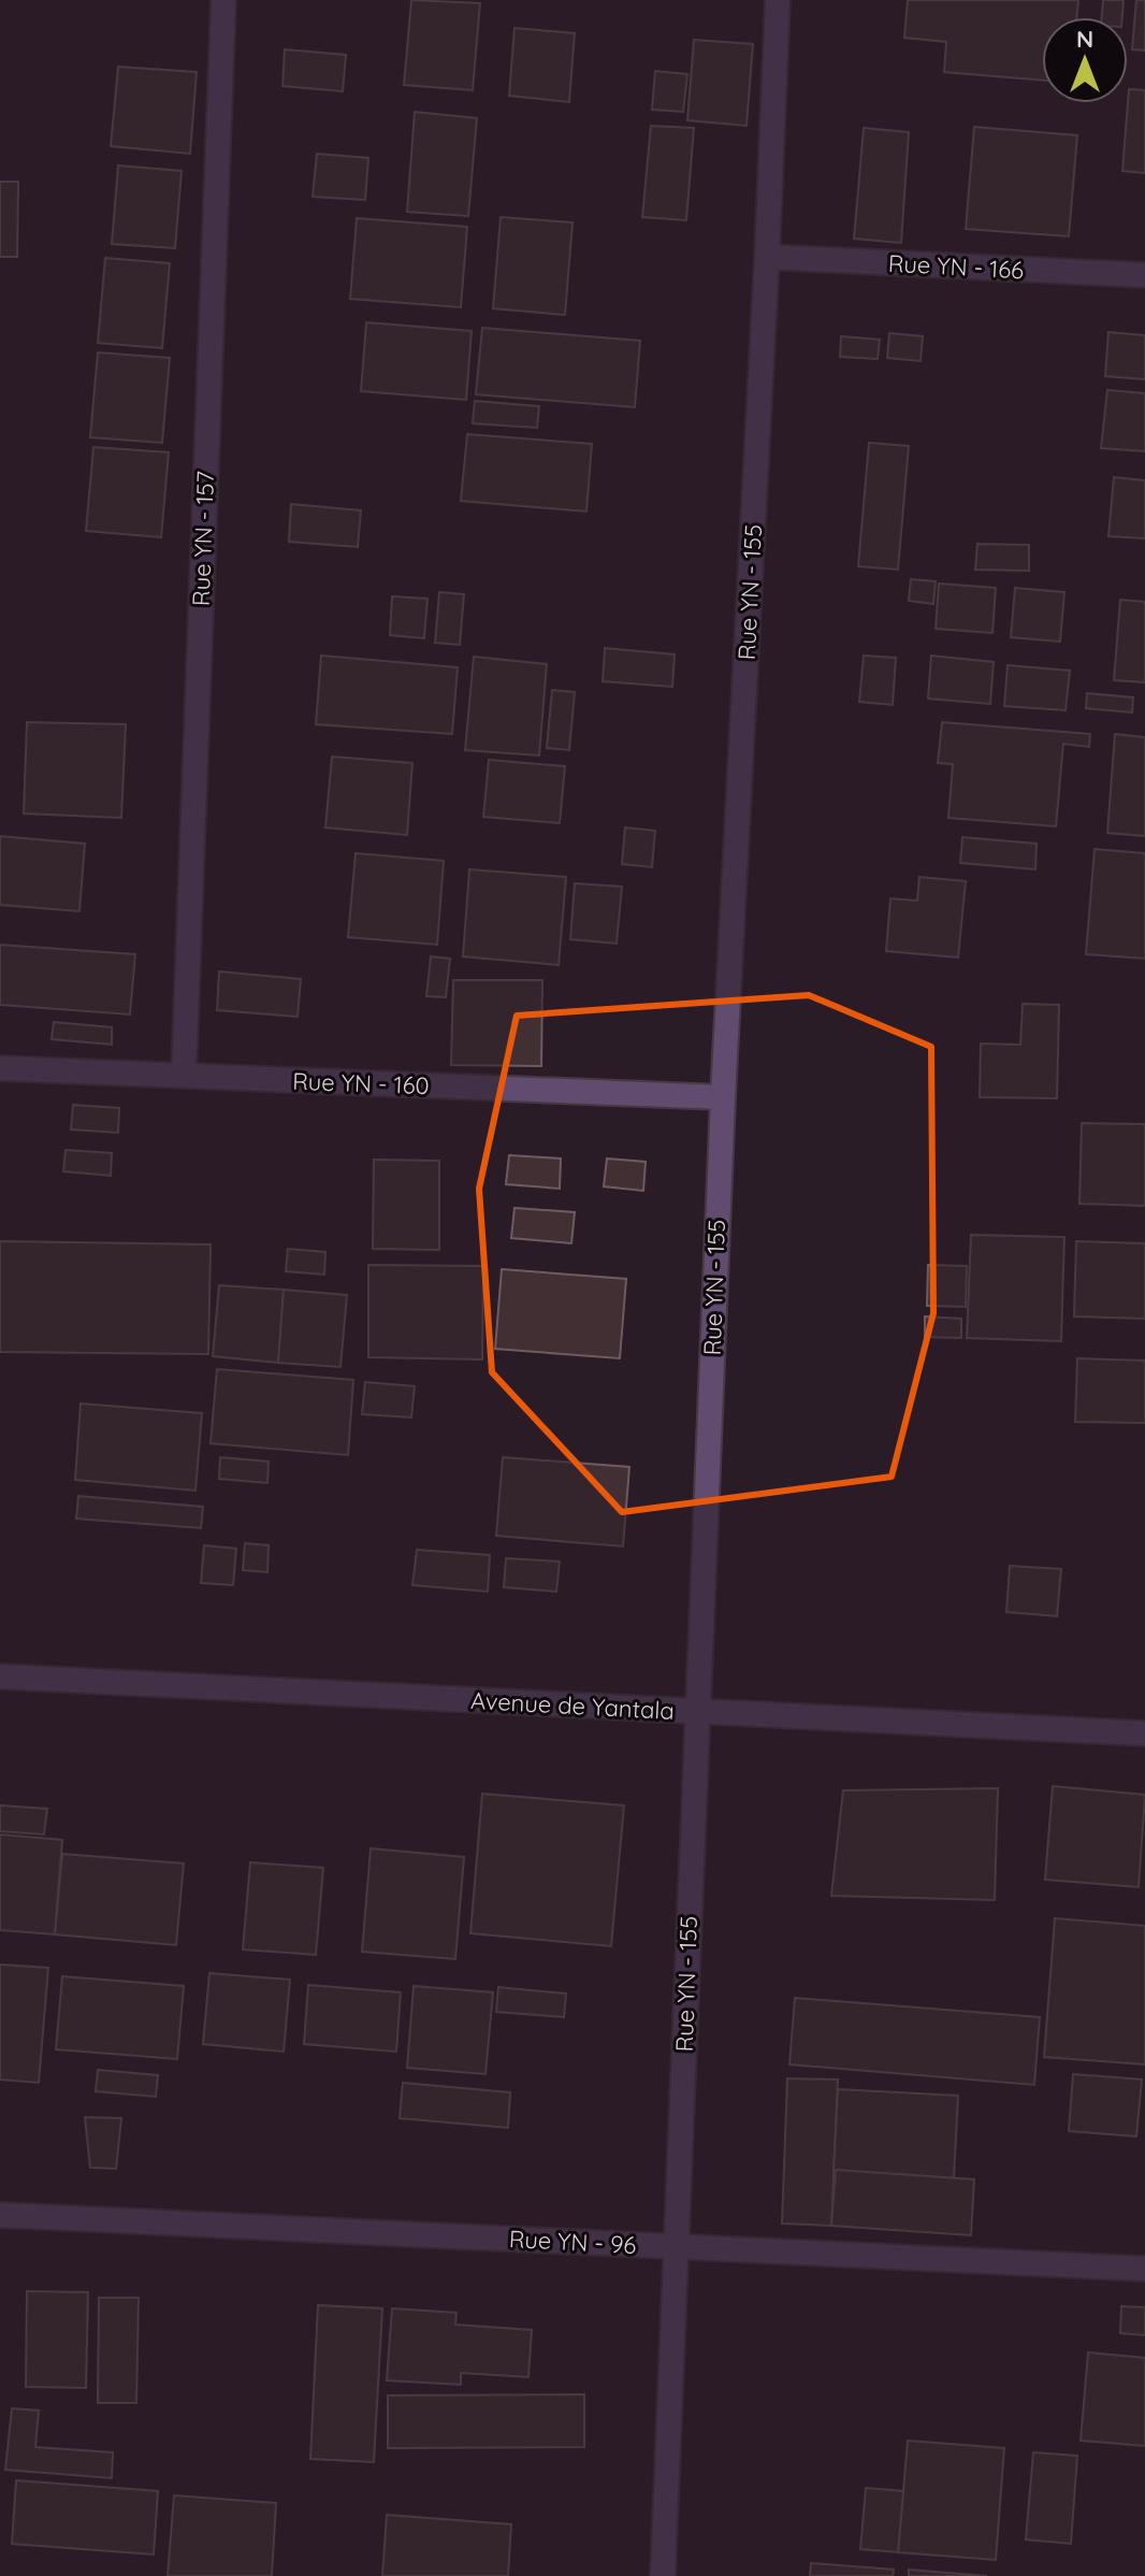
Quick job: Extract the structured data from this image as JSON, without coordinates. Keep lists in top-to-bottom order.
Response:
{
  "streets": {
    "street": [
      "Rue YN - 166",
      "Rue YN - 157",
      "Rue YN - 155",
      "Rue YN - 160",
      "Avenue de Yantala",
      "Rue YN - 96"
    ]
  },
  "crossings": [
    ["Rue YN - 166", "Rue YN - 155"],
    ["Rue YN - 157", "Rue YN - 160"],
    ["Rue YN - 155", "Rue YN - 160"],
    ["Rue YN - 155", "Avenue de Yantala"],
    ["Rue YN - 155", "Rue YN - 96"]
  ],
  "north": "top"
}
